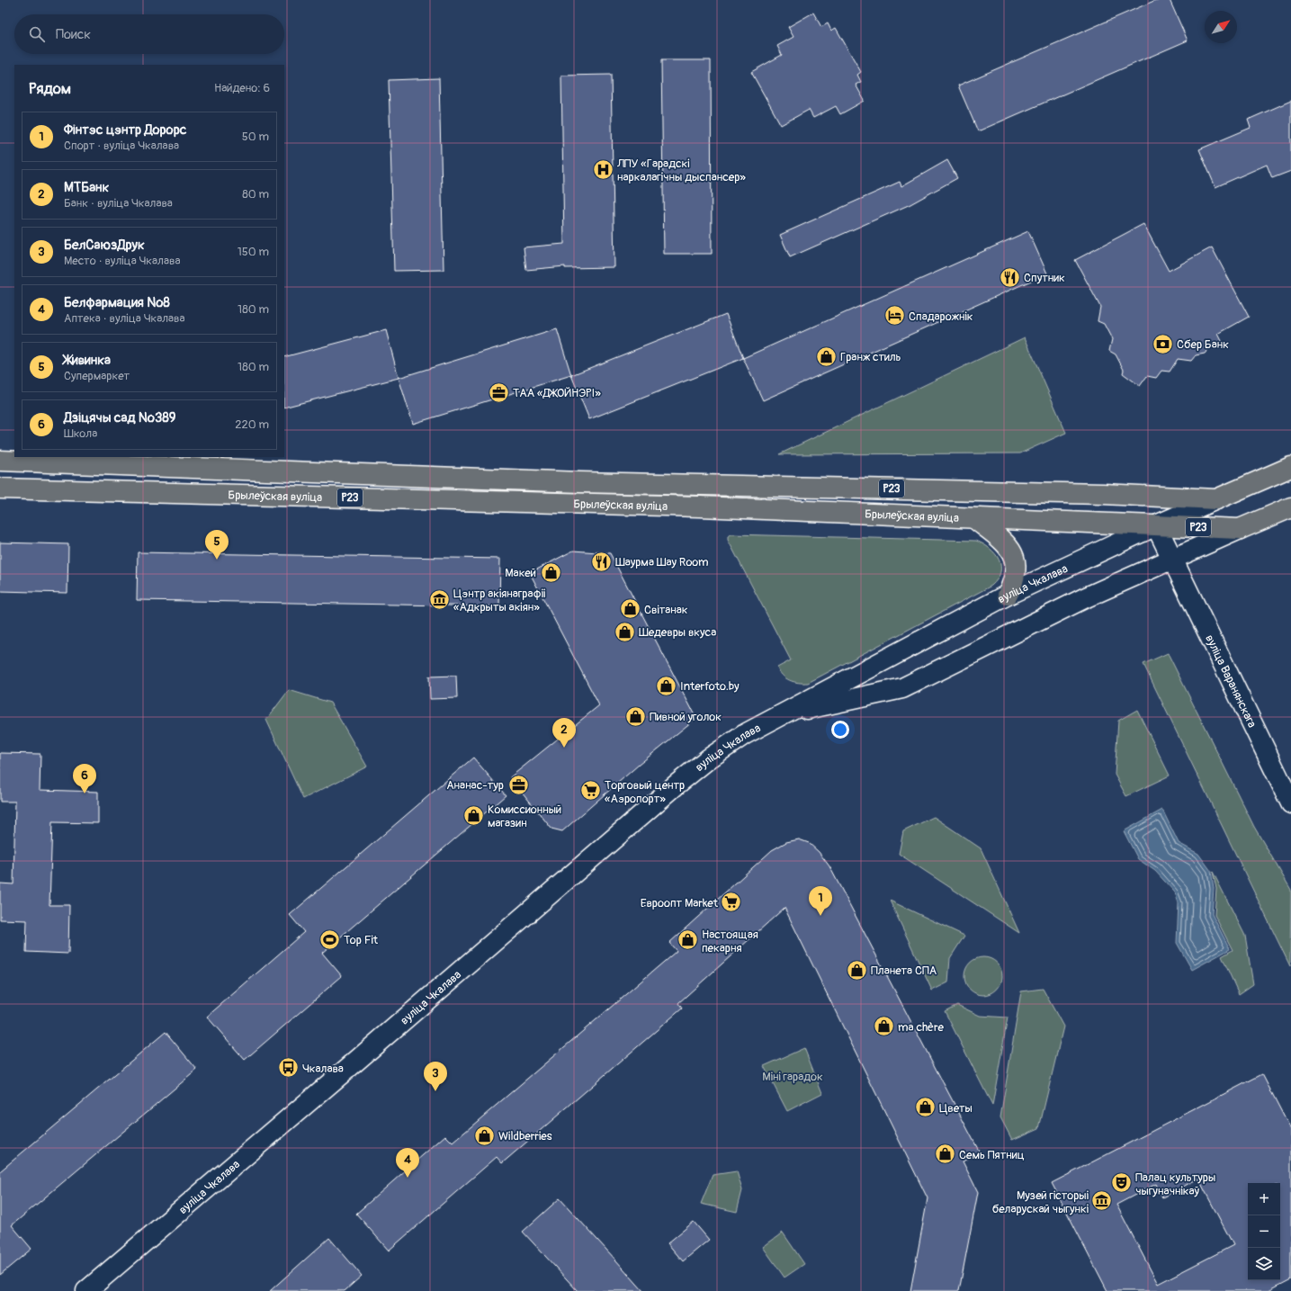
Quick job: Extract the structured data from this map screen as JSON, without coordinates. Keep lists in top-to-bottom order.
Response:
{
  "streets": {
    "main road": [
      "Р23",
      "Брылеўская вуліца",
      "вуліца Чкалава",
      "вуліца Варанянскага"
    ]
  },
  "crossings": [
    ["Брылеўская вуліца", "вуліца Чкалава"],
    ["Брылеўская вуліца", "вуліца Варанянскага"],
    ["вуліца Чкалава", "вуліца Варанянскага"]
  ],
  "parks": ["Міні гарадок"],
  "places": {
    "hospital": ["ЛПУ «Гарадскі наркалагічны дыспансер»"],
    "restaurant": ["Спутник", "Шаурма Шау Room"],
    "hotel": ["Спадарожнік"],
    "bank": ["Сбер Банк"],
    "shop": [
      "Гранж стиль",
      "Макей",
      "Світанак",
      "Шедевры вкуса",
      "Interfoto.by",
      "Пивной уголок",
      "Комиссионный магазин",
      "Настоящая пекарня",
      "Планета СПА",
      "ma chère",
      "Цветы",
      "Wildberries",
      "Семь Пятниц"
    ],
    "office": ["ТАА «ДЖОЙНЭРI»", "Ананас-тур"],
    "museum": ["Цэнтр акіянаграфіі «Адкрыты акіян»", "Музей гісторыі беларускай чыгункі"],
    "supermarket": ["Торговый центр «Аэропорт»", "Евроопт Market"],
    "sports": ["Top Fit"],
    "bus stop": ["Чкалава"],
    "theatre": ["Палац культуры чыгуначнікаў"]
  },
  "north": "top right",
  "page": {
    "search": "Поиск",
    "heading": ["Рядом", "Найдено: 6"],
    "list": [
      {
        "mark": "1",
        "name": "Фінтэс цэнтр Дорорс",
        "note": "Спорт · вуліца Чкалава",
        "value": "50 m"
      },
      {
        "mark": "2",
        "name": "МТБанк",
        "note": "Банк · вуліца Чкалава",
        "value": "80 m"
      },
      {
        "mark": "3",
        "name": "БелСаюзДрук",
        "note": "Место · вуліца Чкалава",
        "value": "150 m"
      },
      {
        "mark": "4",
        "name": "Белфармация №8",
        "note": "Аптека · вуліца Чкалава",
        "value": "180 m"
      },
      {
        "mark": "5",
        "name": "Живинка",
        "note": "Супермаркет",
        "value": "180 m"
      },
      {
        "mark": "6",
        "name": "Дзіцячы сад №389",
        "note": "Школа",
        "value": "220 m"
      }
    ],
    "pins": [
      "5",
      "2",
      "6",
      "1",
      "3",
      "4"
    ],
    "map_buttons": ["+", "−"]
  }
}
